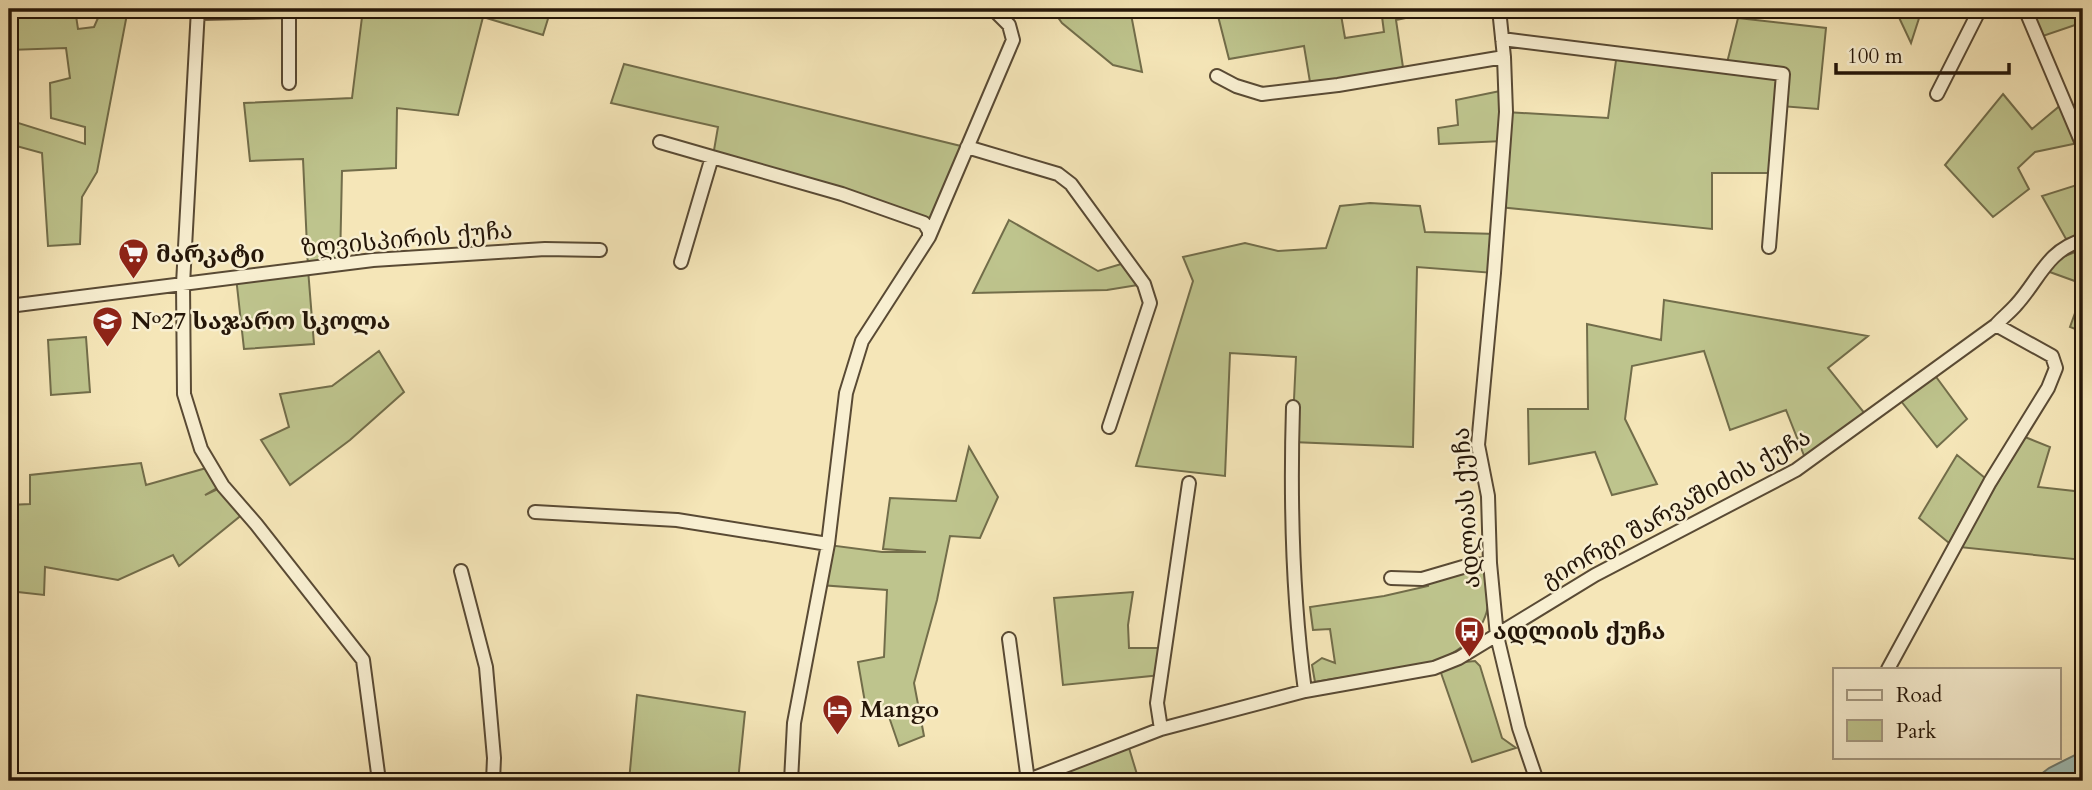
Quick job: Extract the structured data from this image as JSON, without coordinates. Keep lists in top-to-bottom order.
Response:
{
  "streets": {
    "street": ["ზღვისპირის ქუჩა", "ადლიას ქუჩა", "გიორგი შარვაშიძის ქუჩა"]
  },
  "crossings": [
    ["ადლიას ქუჩა", "გიორგი შარვაშიძის ქუჩა"]
  ],
  "places": {
    "supermarket": ["მარკატი"],
    "school or university": ["№27 საჯარო სკოლა"],
    "bus stop": ["ადლიის ქუჩა"],
    "hotel": ["Mango"]
  },
  "legend": ["Road", "Park"],
  "scale_bar": "100 m"
}
